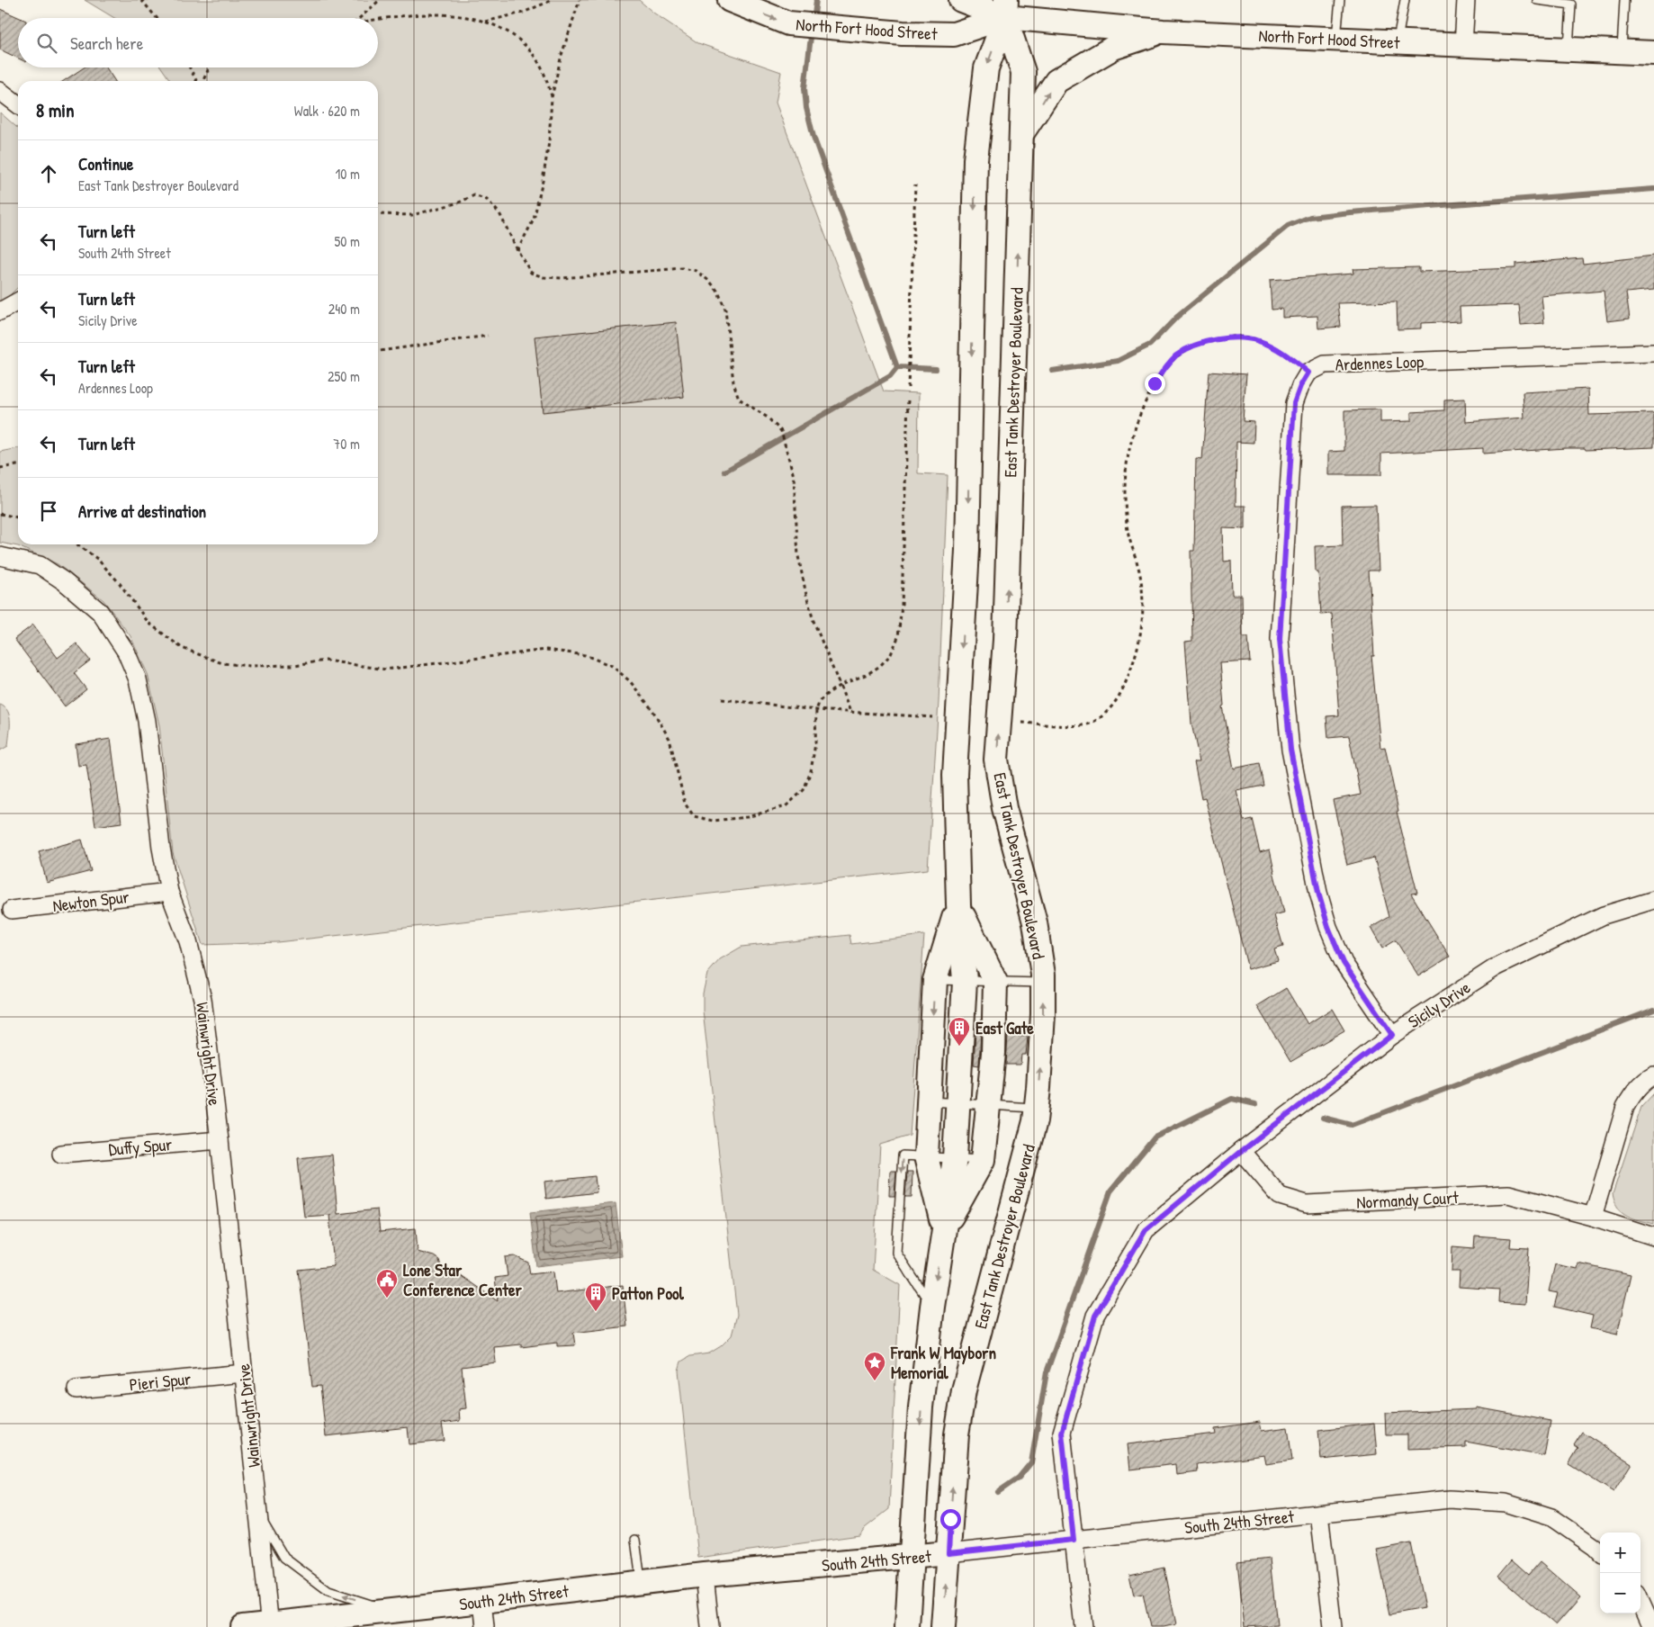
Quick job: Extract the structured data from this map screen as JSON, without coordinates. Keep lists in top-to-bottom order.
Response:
{
  "streets": {
    "street": [
      "North Fort Hood Street",
      "Ardennes Loop",
      "East Tank Destroyer Boulevard",
      "Newton Spur",
      "Sicily Drive",
      "Wainwright Drive",
      "Duffy Spur",
      "Normandy Court",
      "Pieri Spur",
      "South 24th Street"
    ]
  },
  "crossings": [
    ["North Fort Hood Street", "East Tank Destroyer Boulevard"],
    ["East Tank Destroyer Boulevard", "South 24th Street"],
    ["Newton Spur", "Wainwright Drive"],
    ["Sicily Drive", "Normandy Court"],
    ["Sicily Drive", "South 24th Street"],
    ["Wainwright Drive", "Duffy Spur"],
    ["Wainwright Drive", "Pieri Spur"],
    ["Wainwright Drive", "South 24th Street"]
  ],
  "places": {
    "building": ["East Gate", "Patton Pool"],
    "public building": ["Lone Star Conference Center"],
    "place": ["Frank W Mayborn Memorial"]
  },
  "page": {
    "search": "Search here",
    "heading": ["8 min", "Walk · 620 m"],
    "list": [
      ["Continue", "East Tank Destroyer Boulevard", "10 m"],
      ["Turn left", "South 24th Street", "50 m"],
      ["Turn left", "Sicily Drive", "240 m"],
      ["Turn left", "Ardennes Loop", "250 m"],
      ["Turn left", "70 m"],
      "Arrive at destination"
    ],
    "map_buttons": ["+", "−"]
  }
}
